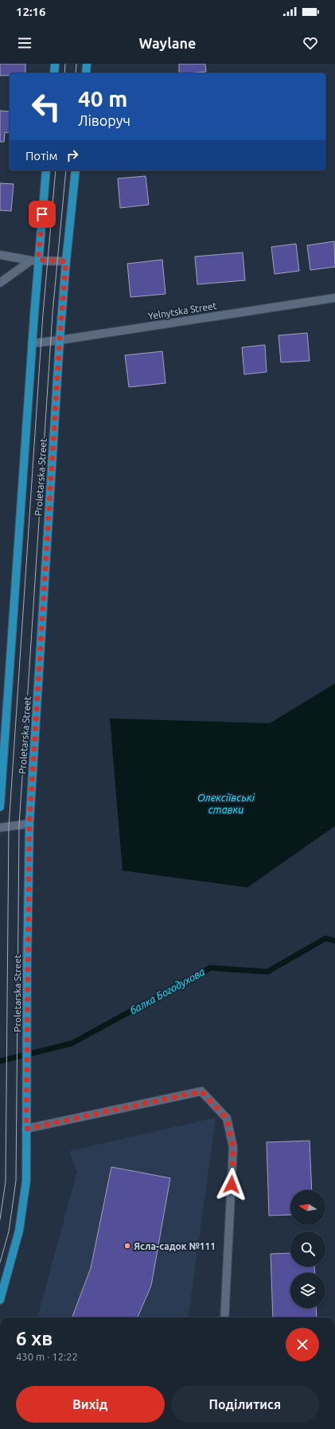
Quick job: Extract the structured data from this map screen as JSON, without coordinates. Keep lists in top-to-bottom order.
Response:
{
  "streets": {
    "main road": ["Proletarska Street"],
    "street": ["Yelnytska Street"]
  },
  "crossings": [
    ["Yelnytska Street", "Proletarska Street"]
  ],
  "water": ["Олексіївські ставки", "балка Богодухова"],
  "places": ["Ясла-садок №111"],
  "north": "left",
  "page": {
    "status": "12:16",
    "header": "Waylane",
    "turn": ["40 m", "Ліворуч"],
    "then": "Потім",
    "heading": ["6 хв", "430 m · 12:22"],
    "buttons": ["Вихід", "Поділитися"]
  }
}
